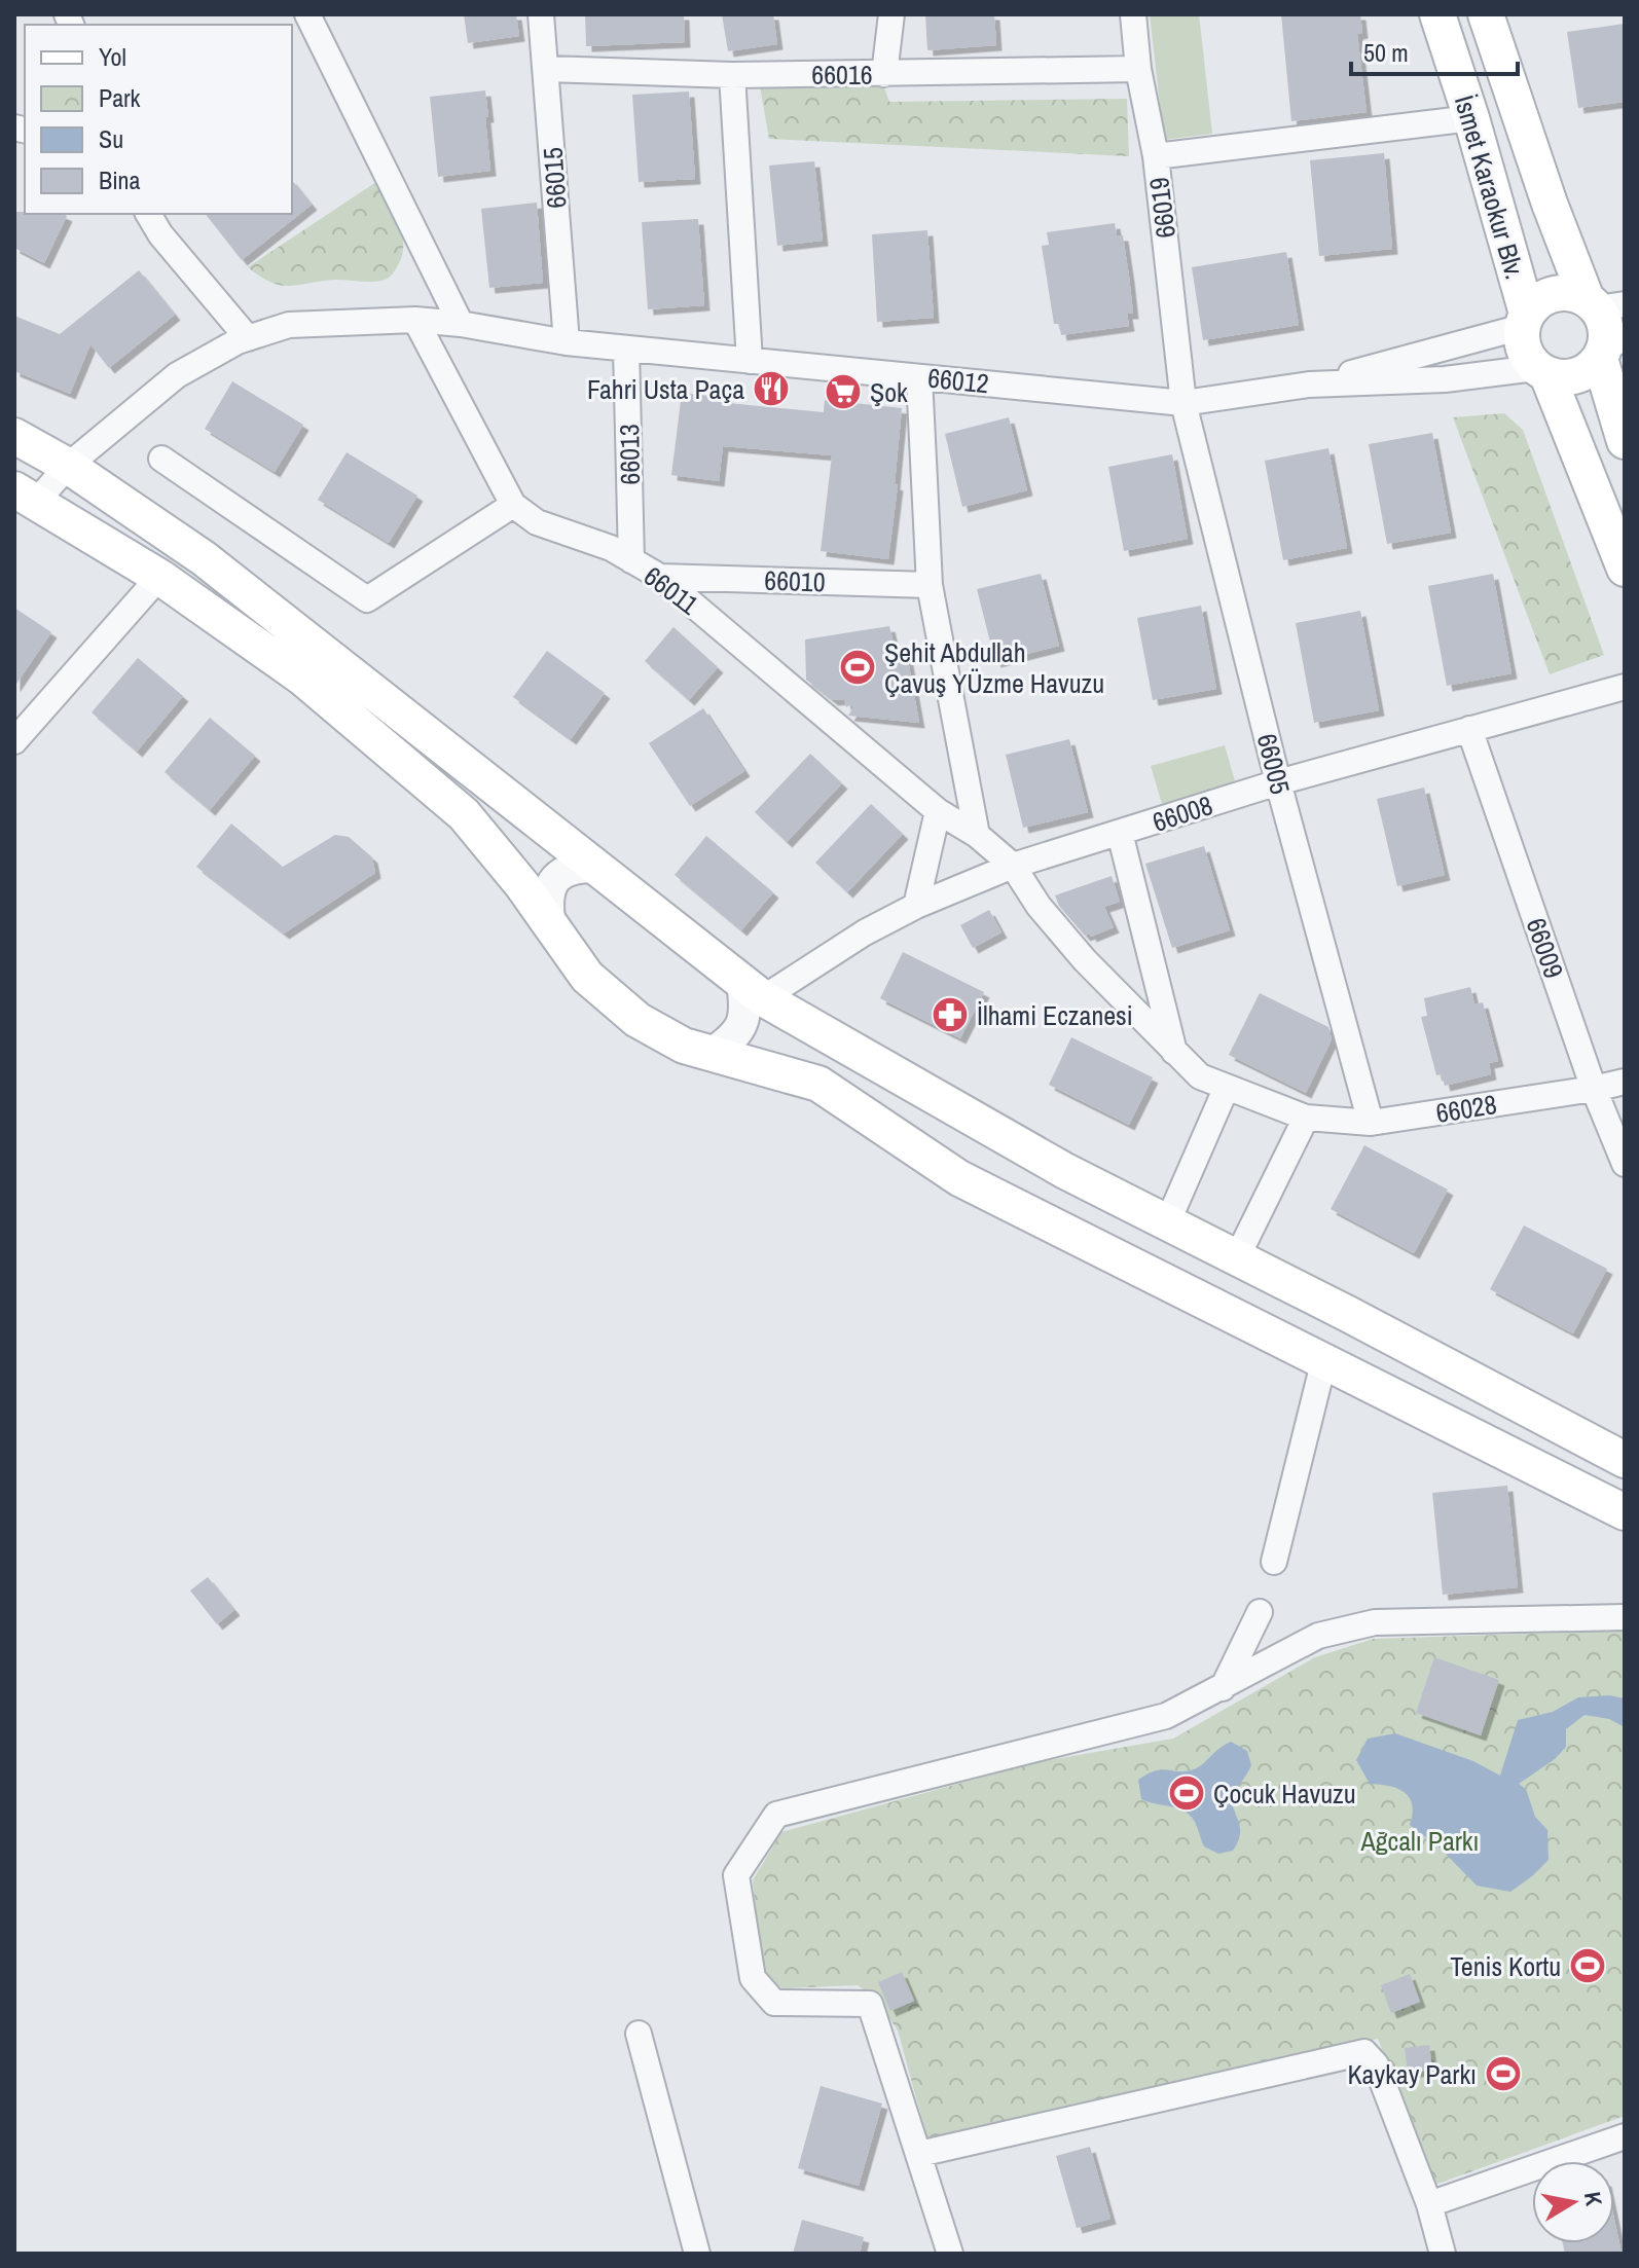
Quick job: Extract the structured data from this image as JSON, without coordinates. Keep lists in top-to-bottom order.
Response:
{
  "streets": {
    "main road": ["İsmet Karaokur Blv."],
    "street": [
      "66016",
      "66015",
      "66019",
      "66012",
      "66013",
      "66010",
      "66011",
      "66005",
      "66008",
      "66009",
      "66028"
    ]
  },
  "crossings": [
    ["66016", "66015"],
    ["66016", "66019"],
    ["66015", "66012"],
    ["İsmet Karaokur Blv.", "66012"],
    ["66019", "66012"],
    ["66019", "66005"],
    ["66012", "66013"],
    ["66012", "66005"],
    ["66013", "66011"],
    ["66010", "66011"],
    ["66011", "66008"],
    ["66011", "66028"],
    ["66005", "66008"],
    ["66005", "66028"],
    ["66008", "66009"],
    ["66009", "66028"]
  ],
  "parks": ["Ağcalı Parkı"],
  "places": {
    "restaurant": ["Fahri Usta Paça"],
    "supermarket": ["Şok"],
    "sports": [
      "Şehit Abdullah Çavuş YÜzme Havuzu",
      "Çocuk Havuzu",
      "Tenis Kortu",
      "Kaykay Parkı"
    ],
    "pharmacy": ["İlhami Eczanesi"]
  },
  "legend": [
    "Yol",
    "Park",
    "Su",
    "Bina"
  ],
  "scale_bar": "50 m",
  "north": "right"
}
